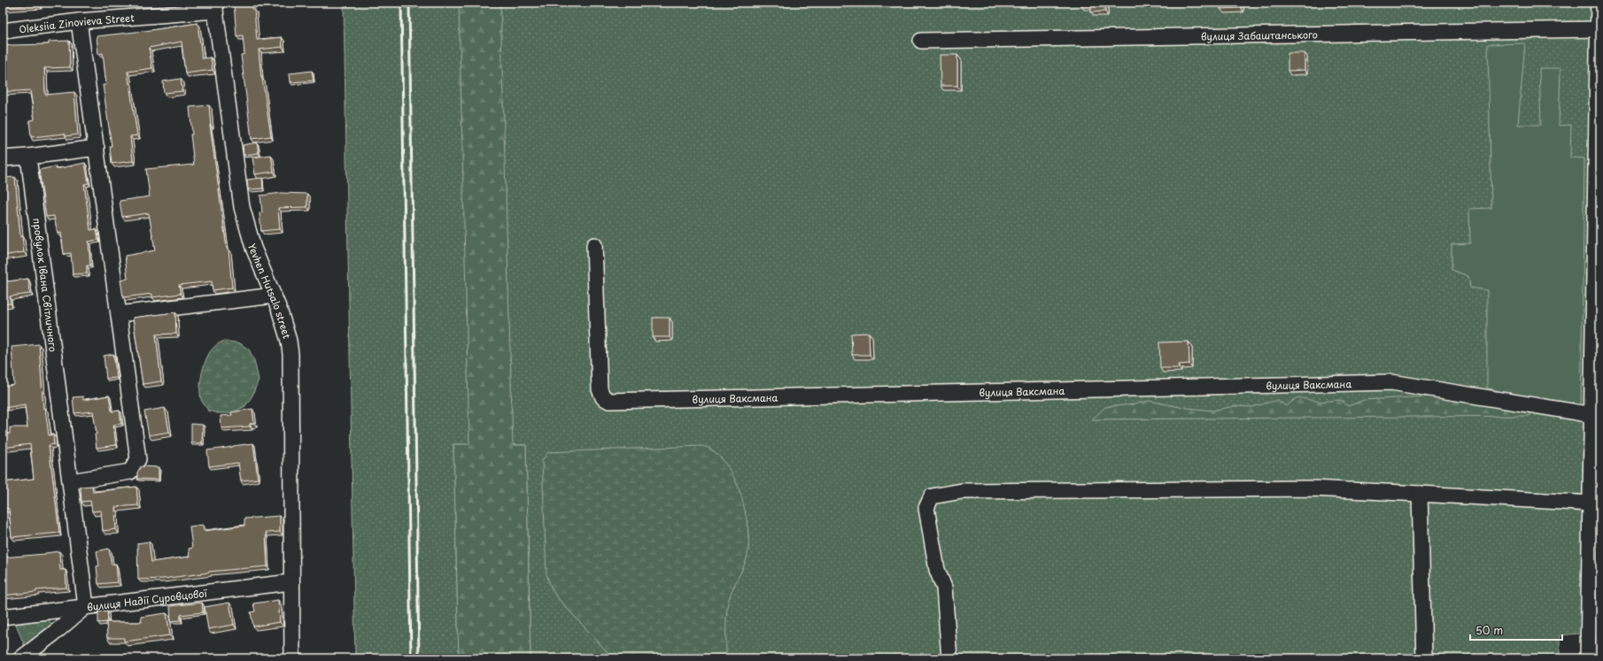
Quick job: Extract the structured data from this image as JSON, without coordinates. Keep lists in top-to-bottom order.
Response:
{
  "streets": {
    "street": [
      "Oleksiia Zinovieva Street",
      "вулиця Забаштанського",
      "провулок Івана Світличного",
      "Yevhen Hutsalo street",
      "вулиця Ваксмана",
      "вулиця Надії Суровцової"
    ]
  },
  "crossings": [
    ["Oleksiia Zinovieva Street", "Yevhen Hutsalo street"],
    ["провулок Івана Світличного", "вулиця Надії Суровцової"],
    ["Yevhen Hutsalo street", "вулиця Надії Суровцової"]
  ],
  "scale_bar": "50 m"
}
